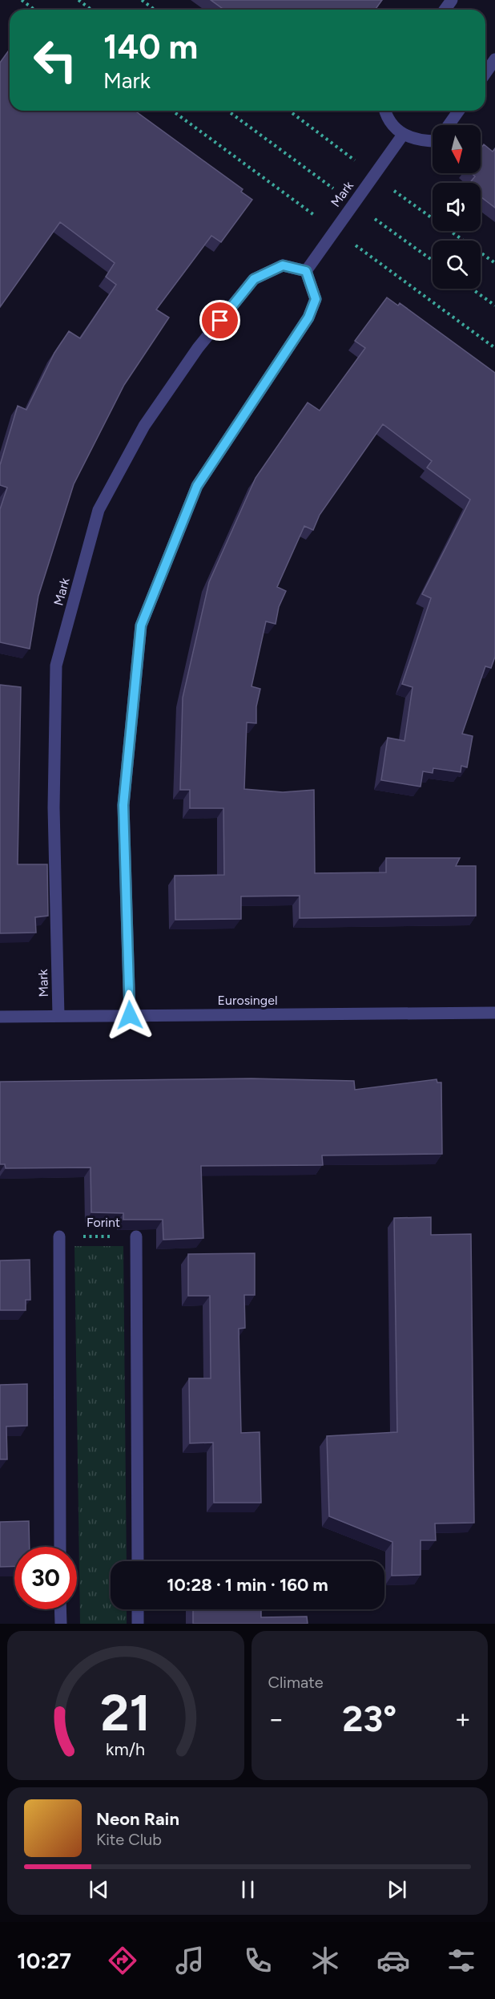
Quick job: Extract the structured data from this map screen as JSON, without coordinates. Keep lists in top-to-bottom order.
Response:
{
  "streets": {
    "street": ["Mark", "Eurosingel", "Forint"]
  },
  "crossings": [
    ["Mark", "Eurosingel"]
  ],
  "north": "bottom",
  "page": {
    "turn": ["140 m", "Mark"],
    "limit": "30",
    "trip": "10:28 · 1 min · 160 m",
    "tile": "Climate",
    "heat": ["−", "23°", "+"],
    "song": ["Neon Rain", "Kite Club"],
    "tabs": "10:27",
    "gauge": ["21", "km/h"]
  }
}
